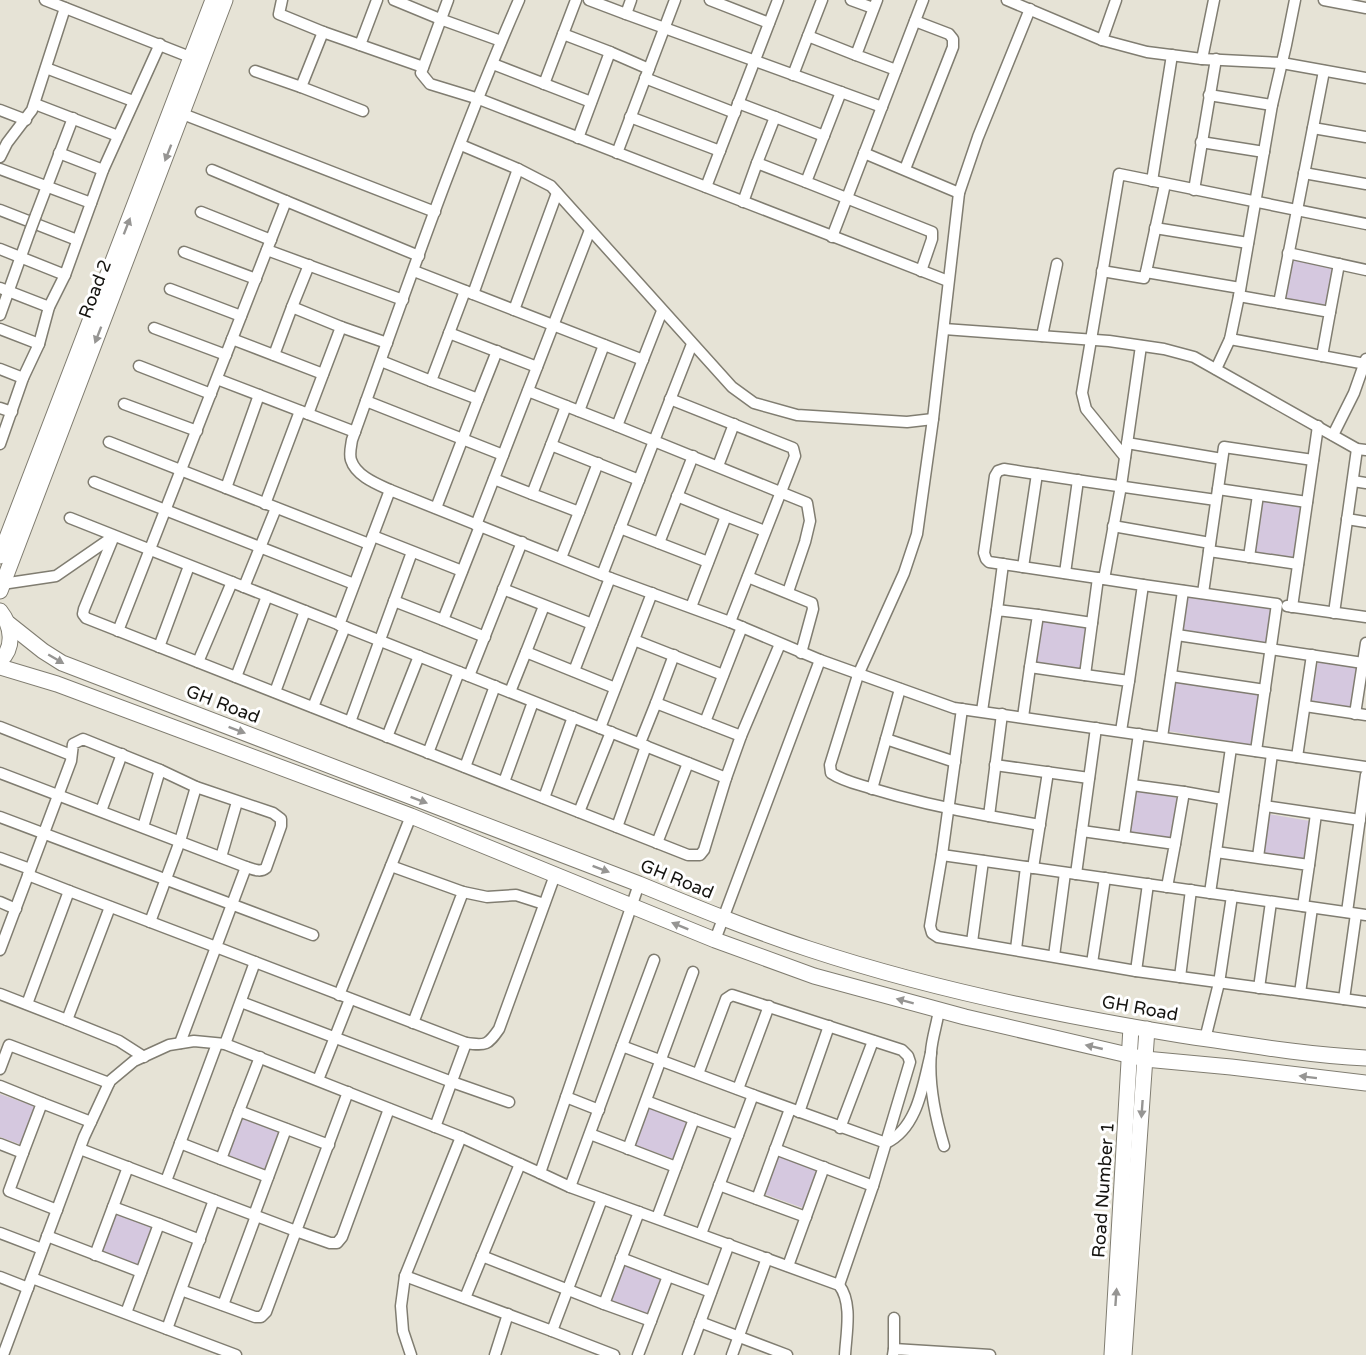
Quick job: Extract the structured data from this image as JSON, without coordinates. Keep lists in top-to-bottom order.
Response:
{
  "streets": {
    "main road": ["Road 2", "GH Road", "Road Number 1"]
  },
  "crossings": [
    ["GH Road", "Road Number 1"]
  ]
}
